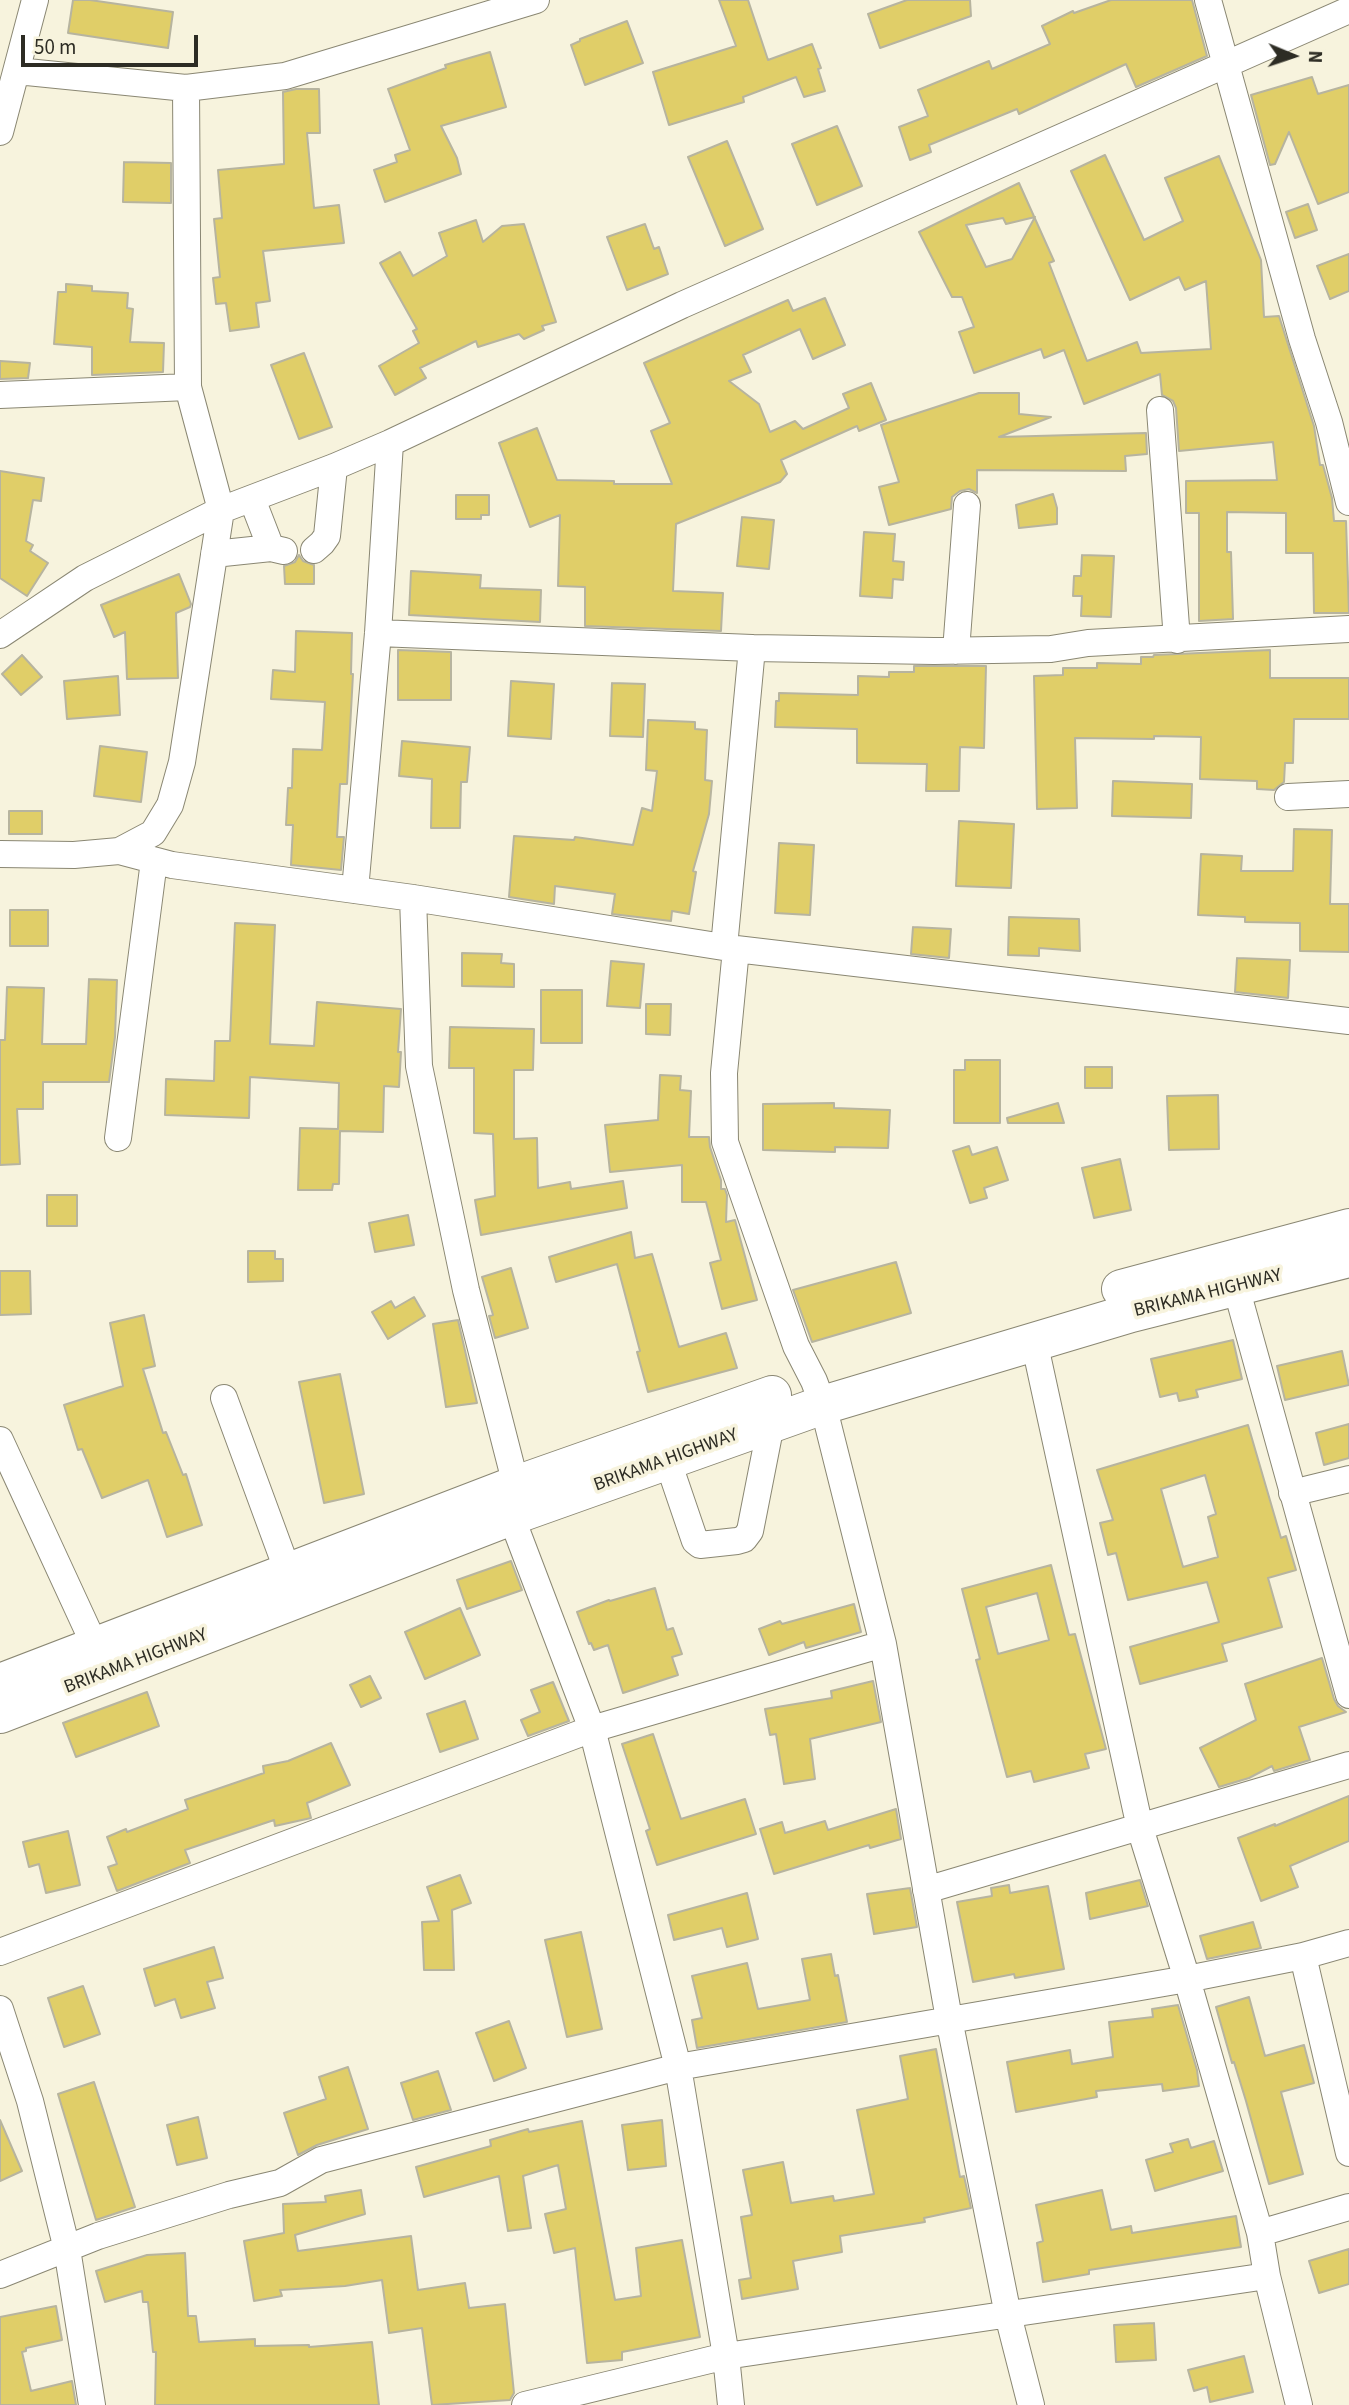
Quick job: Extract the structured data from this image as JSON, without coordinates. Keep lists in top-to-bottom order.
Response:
{
  "streets": {
    "highway": ["BRIKAMA HIGHWAY"]
  },
  "scale_bar": "50 m",
  "north": "right"
}
